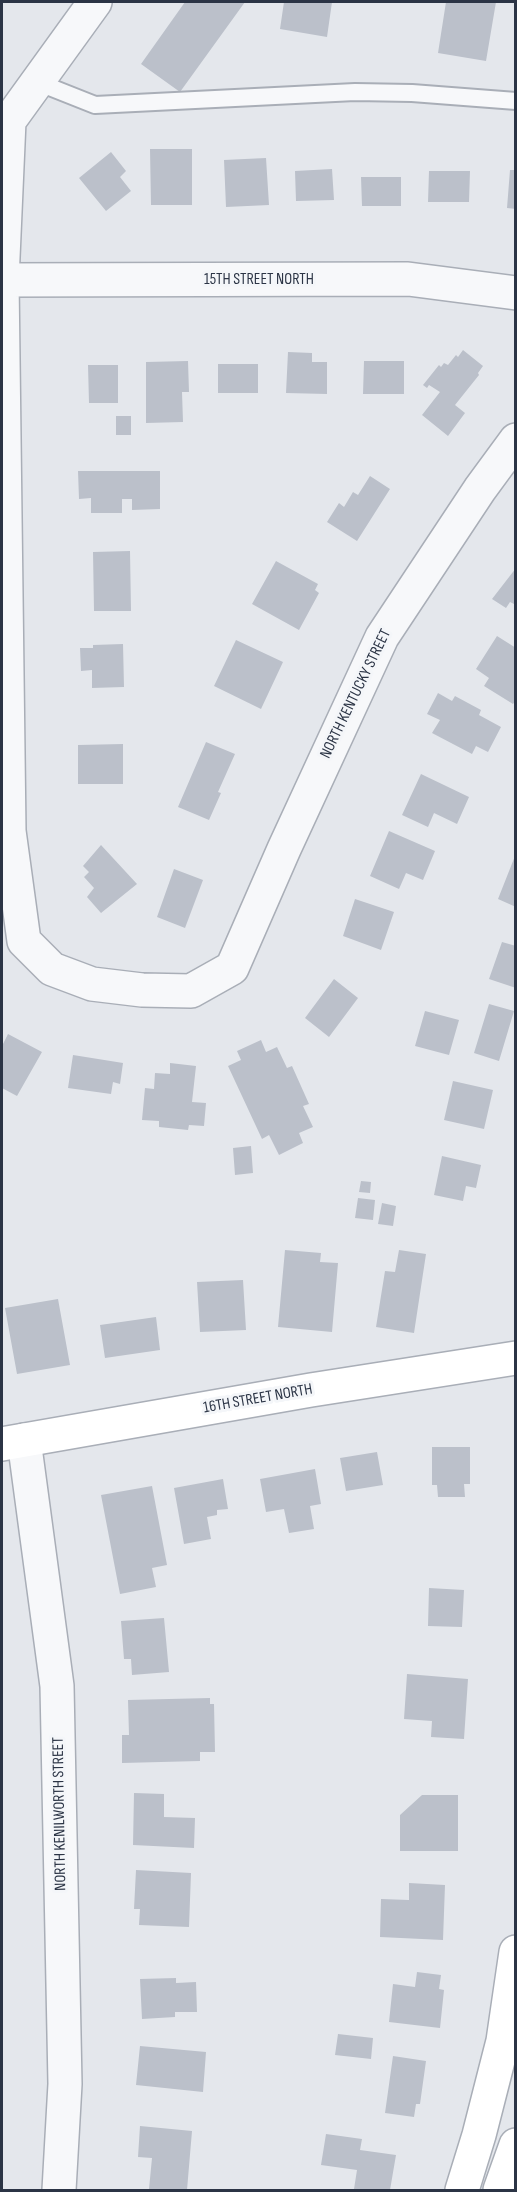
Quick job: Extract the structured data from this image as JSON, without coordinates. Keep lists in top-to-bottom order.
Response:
{
  "streets": {
    "street": [
      "15TH STREET NORTH",
      "NORTH KENTUCKY STREET",
      "16TH STREET NORTH",
      "NORTH KENILWORTH STREET"
    ]
  },
  "crossings": [
    ["15TH STREET NORTH", "NORTH KENTUCKY STREET"],
    ["16TH STREET NORTH", "NORTH KENILWORTH STREET"]
  ]
}
